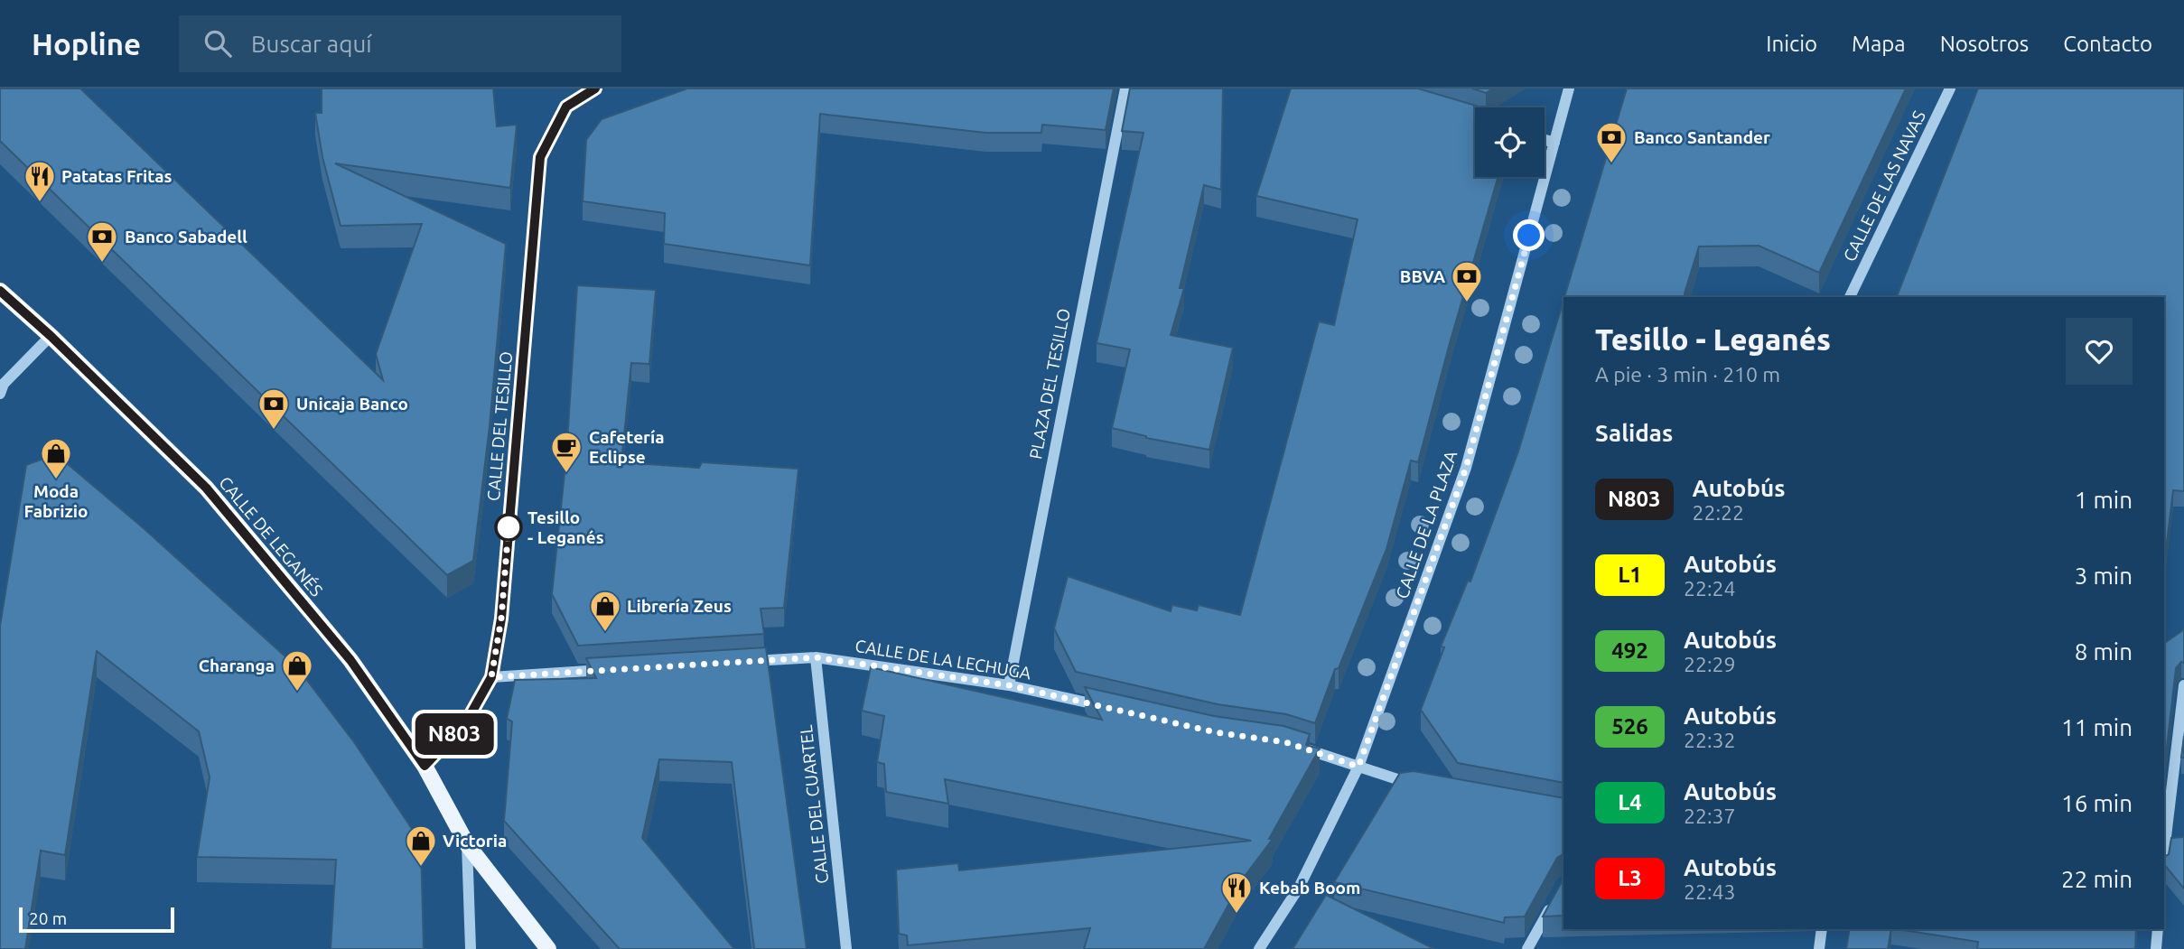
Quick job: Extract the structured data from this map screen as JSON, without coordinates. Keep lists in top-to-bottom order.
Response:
{
  "streets": {
    "main road": ["CALLE DE LEGANÉS"],
    "street": [
      "CALLE DE LAS NAVAS",
      "PLAZA DEL TESILLO",
      "CALLE DEL TESILLO",
      "CALLE DE LA PLAZA",
      "CALLE DE LA LECHUGA",
      "CALLE DEL CUARTEL"
    ]
  },
  "crossings": [
    ["PLAZA DEL TESILLO", "CALLE DE LA LECHUGA"],
    ["CALLE DEL TESILLO", "CALLE DE LEGANÉS"],
    ["CALLE DE LA LECHUGA", "CALLE DEL CUARTEL"]
  ],
  "places": {
    "bank": [
      "Banco Santander",
      "Banco Sabadell",
      "BBVA",
      "Unicaja Banco"
    ],
    "restaurant": ["Patatas Fritas", "Kebab Boom"],
    "cafe": ["Cafetería Eclipse"],
    "shop": [
      "Moda Fabrizio",
      "Librería Zeus",
      "Charanga",
      "Victoria"
    ],
    "other": ["Tesillo - Leganés"]
  },
  "lines": ["bus line N803"],
  "scale_bar": "20 m",
  "page": {
    "header": "Hopline",
    "search": "Buscar aquí",
    "nav": [
      "Inicio",
      "Mapa",
      "Nosotros",
      "Contacto"
    ],
    "on_map": "N803",
    "heading": [
      ["Tesillo - Leganés", "A pie · 3 min · 210 m"],
      "Salidas"
    ],
    "list": [
      {
        "mark": "N803",
        "name": "Autobús",
        "note": "22:22",
        "value": "1 min"
      },
      {
        "mark": "L1",
        "name": "Autobús",
        "note": "22:24",
        "value": "3 min"
      },
      {
        "mark": "492",
        "name": "Autobús",
        "note": "22:29",
        "value": "8 min"
      },
      {
        "mark": "526",
        "name": "Autobús",
        "note": "22:32",
        "value": "11 min"
      },
      {
        "mark": "L4",
        "name": "Autobús",
        "note": "22:37",
        "value": "16 min"
      },
      {
        "mark": "L3",
        "name": "Autobús",
        "note": "22:43",
        "value": "22 min"
      }
    ],
    "scale": "20 m"
  }
}
